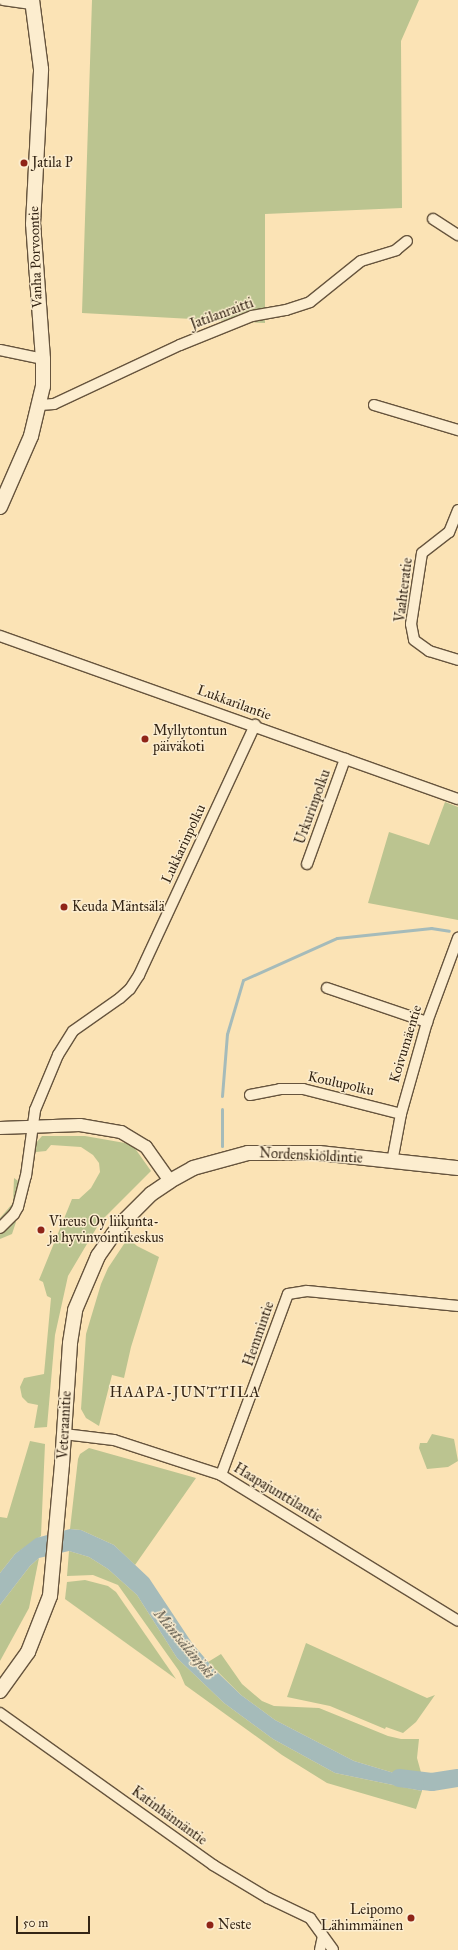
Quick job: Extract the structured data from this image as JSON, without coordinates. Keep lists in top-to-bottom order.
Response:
{
  "streets": {
    "main road": ["Vanha Porvoontie", "Nordenskiöldintie", "Veteraanitie"],
    "street": [
      "Jatilanraitti",
      "Vaahteratie",
      "Lukkarilantie",
      "Urkurinpolku",
      "Lukkarinpolku",
      "Koivumäentie",
      "Koulupolku",
      "Hemmintie",
      "Haapajunttilantie",
      "Katinhännäntie"
    ]
  },
  "crossings": [
    ["Vanha Porvoontie", "Jatilanraitti"],
    ["Lukkarilantie", "Urkurinpolku"],
    ["Lukkarilantie", "Lukkarinpolku"],
    ["Koivumäentie", "Koulupolku"],
    ["Koivumäentie", "Nordenskiöldintie"],
    ["Nordenskiöldintie", "Veteraanitie"],
    ["Hemmintie", "Haapajunttilantie"],
    ["Veteraanitie", "Haapajunttilantie"]
  ],
  "districts": ["HAAPA-JUNTTILA"],
  "water": ["Mäntsälänjoki"],
  "places": [
    "Jatila P",
    "Myllytontun päiväkoti",
    "Keuda Mäntsälä",
    "Vireus Oy liikunta- ja hyvinvointikeskus",
    "Leipomo Lähimmäinen",
    "Neste"
  ],
  "scale_bar": "50 m"
}
